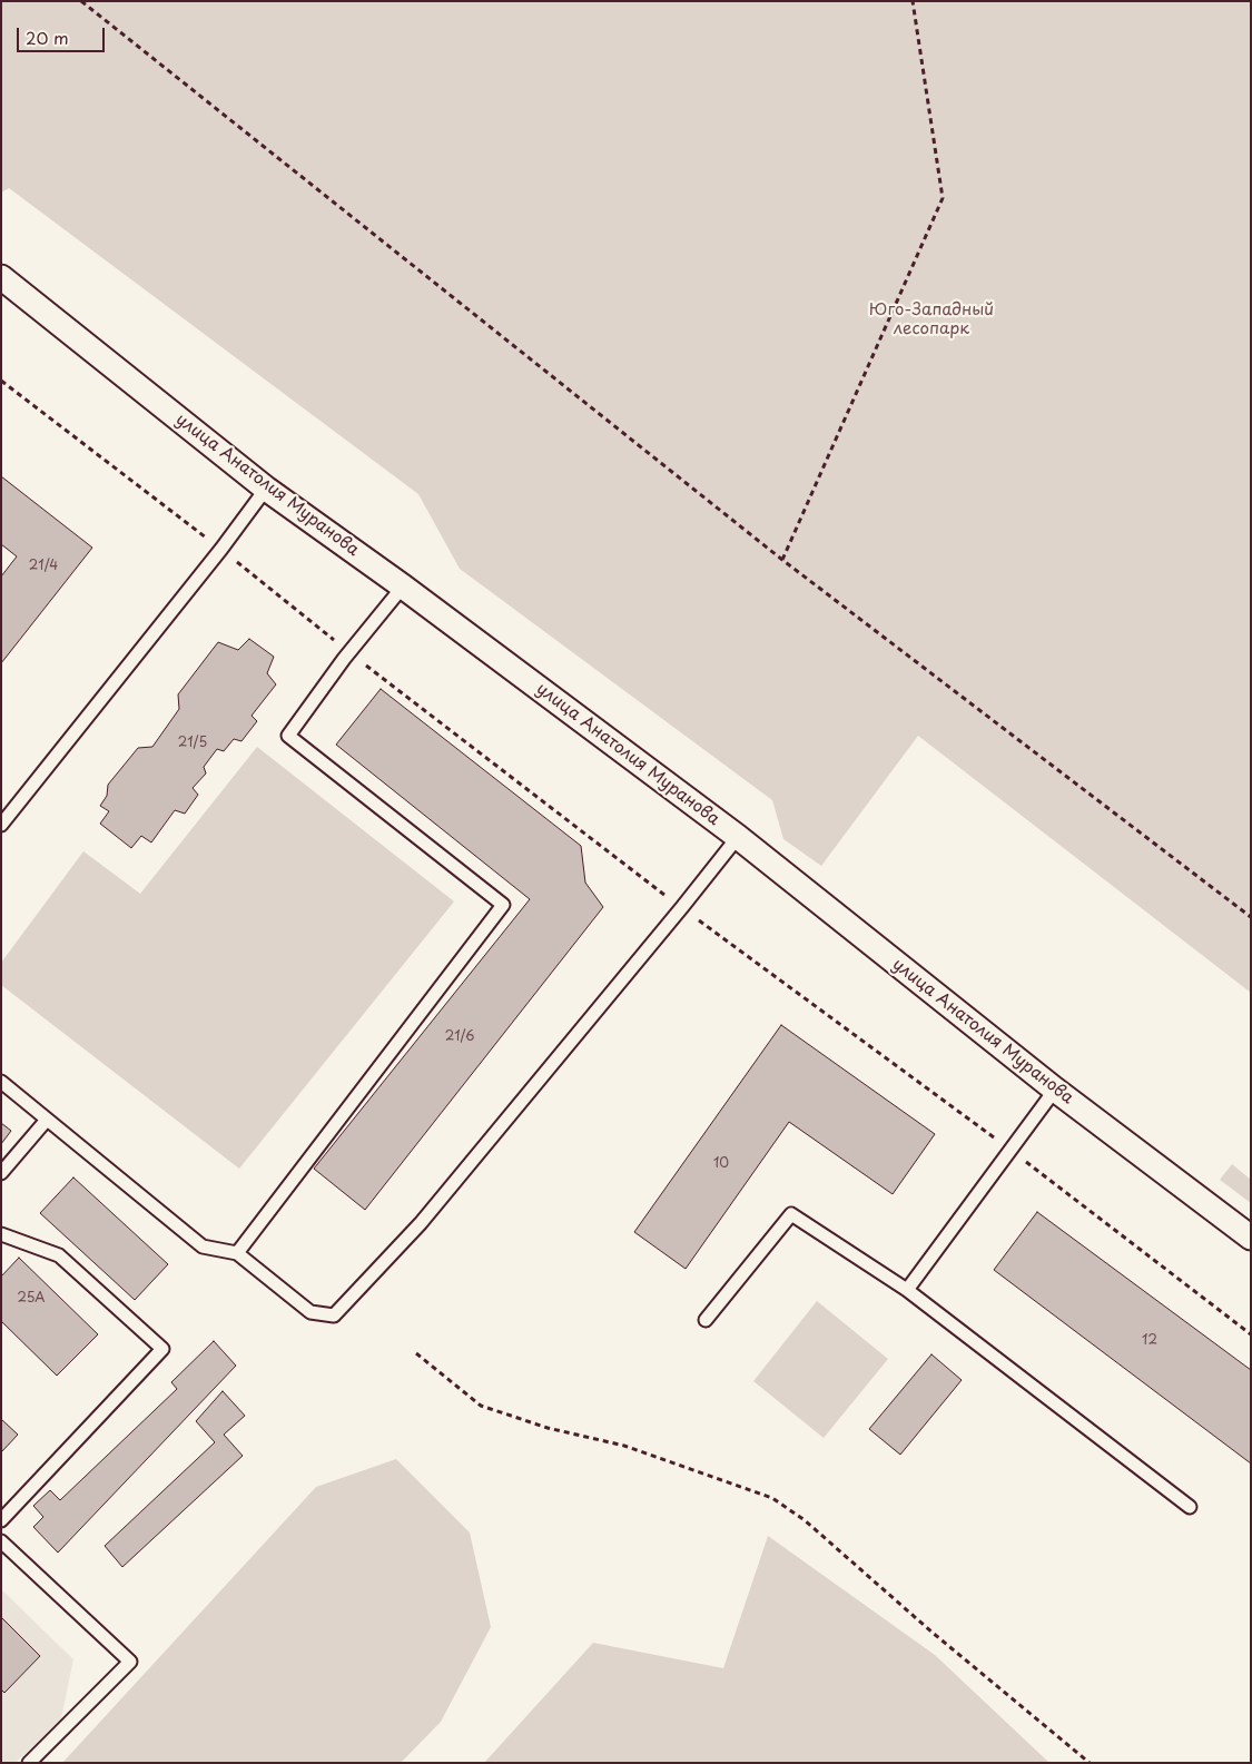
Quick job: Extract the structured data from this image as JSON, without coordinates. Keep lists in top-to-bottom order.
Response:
{
  "streets": {
    "street": ["улица Анатолия Муранова"]
  },
  "parks": ["Юго-Западный лесопарк"],
  "house_numbers": [
    "21/4",
    "21/5",
    "21/6",
    "10",
    "25А",
    "12"
  ],
  "scale_bar": "20 m"
}
